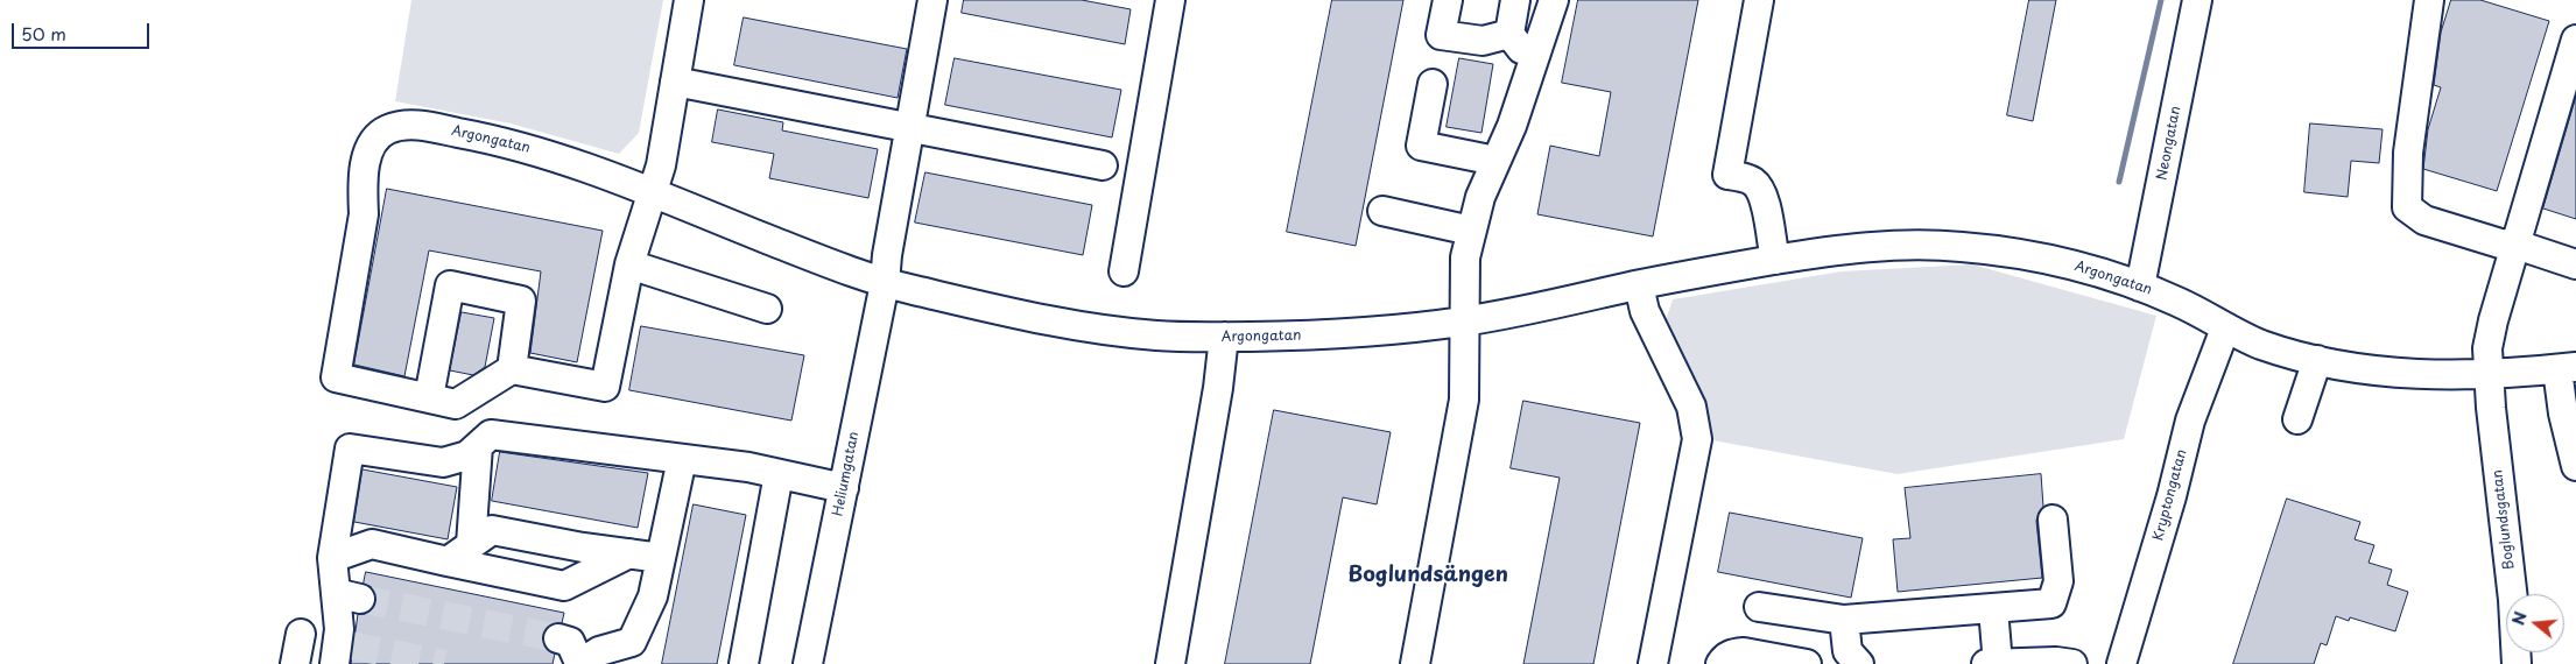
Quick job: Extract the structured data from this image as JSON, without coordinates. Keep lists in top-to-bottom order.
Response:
{
  "streets": {
    "street": [
      "Argongatan",
      "Neongatan",
      "Heliumgatan",
      "Kryptongatan",
      "Boglundsgatan"
    ]
  },
  "crossings": [
    ["Argongatan", "Neongatan"],
    ["Argongatan", "Heliumgatan"],
    ["Argongatan", "Kryptongatan"],
    ["Argongatan", "Boglundsgatan"]
  ],
  "districts": ["Boglundsängen"],
  "scale_bar": "50 m",
  "north": "left"
}
